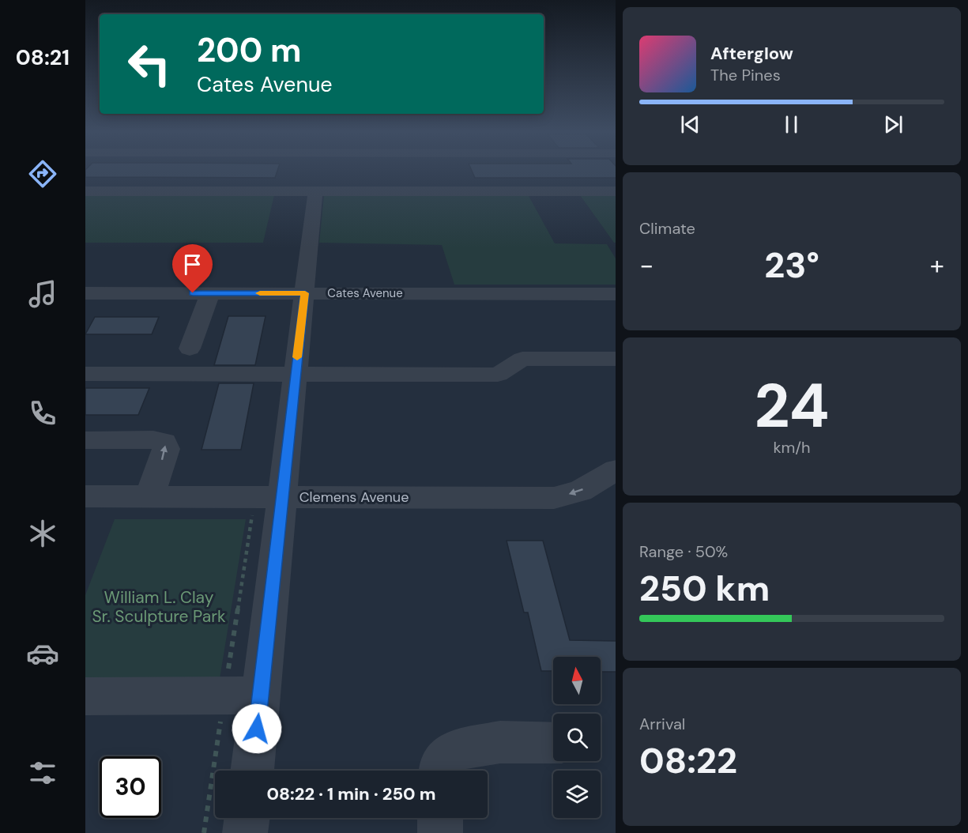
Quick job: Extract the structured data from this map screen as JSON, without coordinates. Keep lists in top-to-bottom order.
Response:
{
  "streets": {
    "street": ["Cates Avenue", "Clemens Avenue"]
  },
  "parks": ["William L. Clay Sr. Sculpture Park"],
  "north": "top",
  "page": {
    "tabs": "08:21",
    "turn": ["200 m", "Cates Avenue"],
    "song": ["Afterglow", "The Pines"],
    "tile": [
      "Climate",
      ["24", "km/h"],
      ["Range · 50%", "250 km"],
      ["Arrival", "08:22"]
    ],
    "heat": ["−", "23°", "+"],
    "limit": "30",
    "trip": "08:22 · 1 min · 250 m"
  }
}
